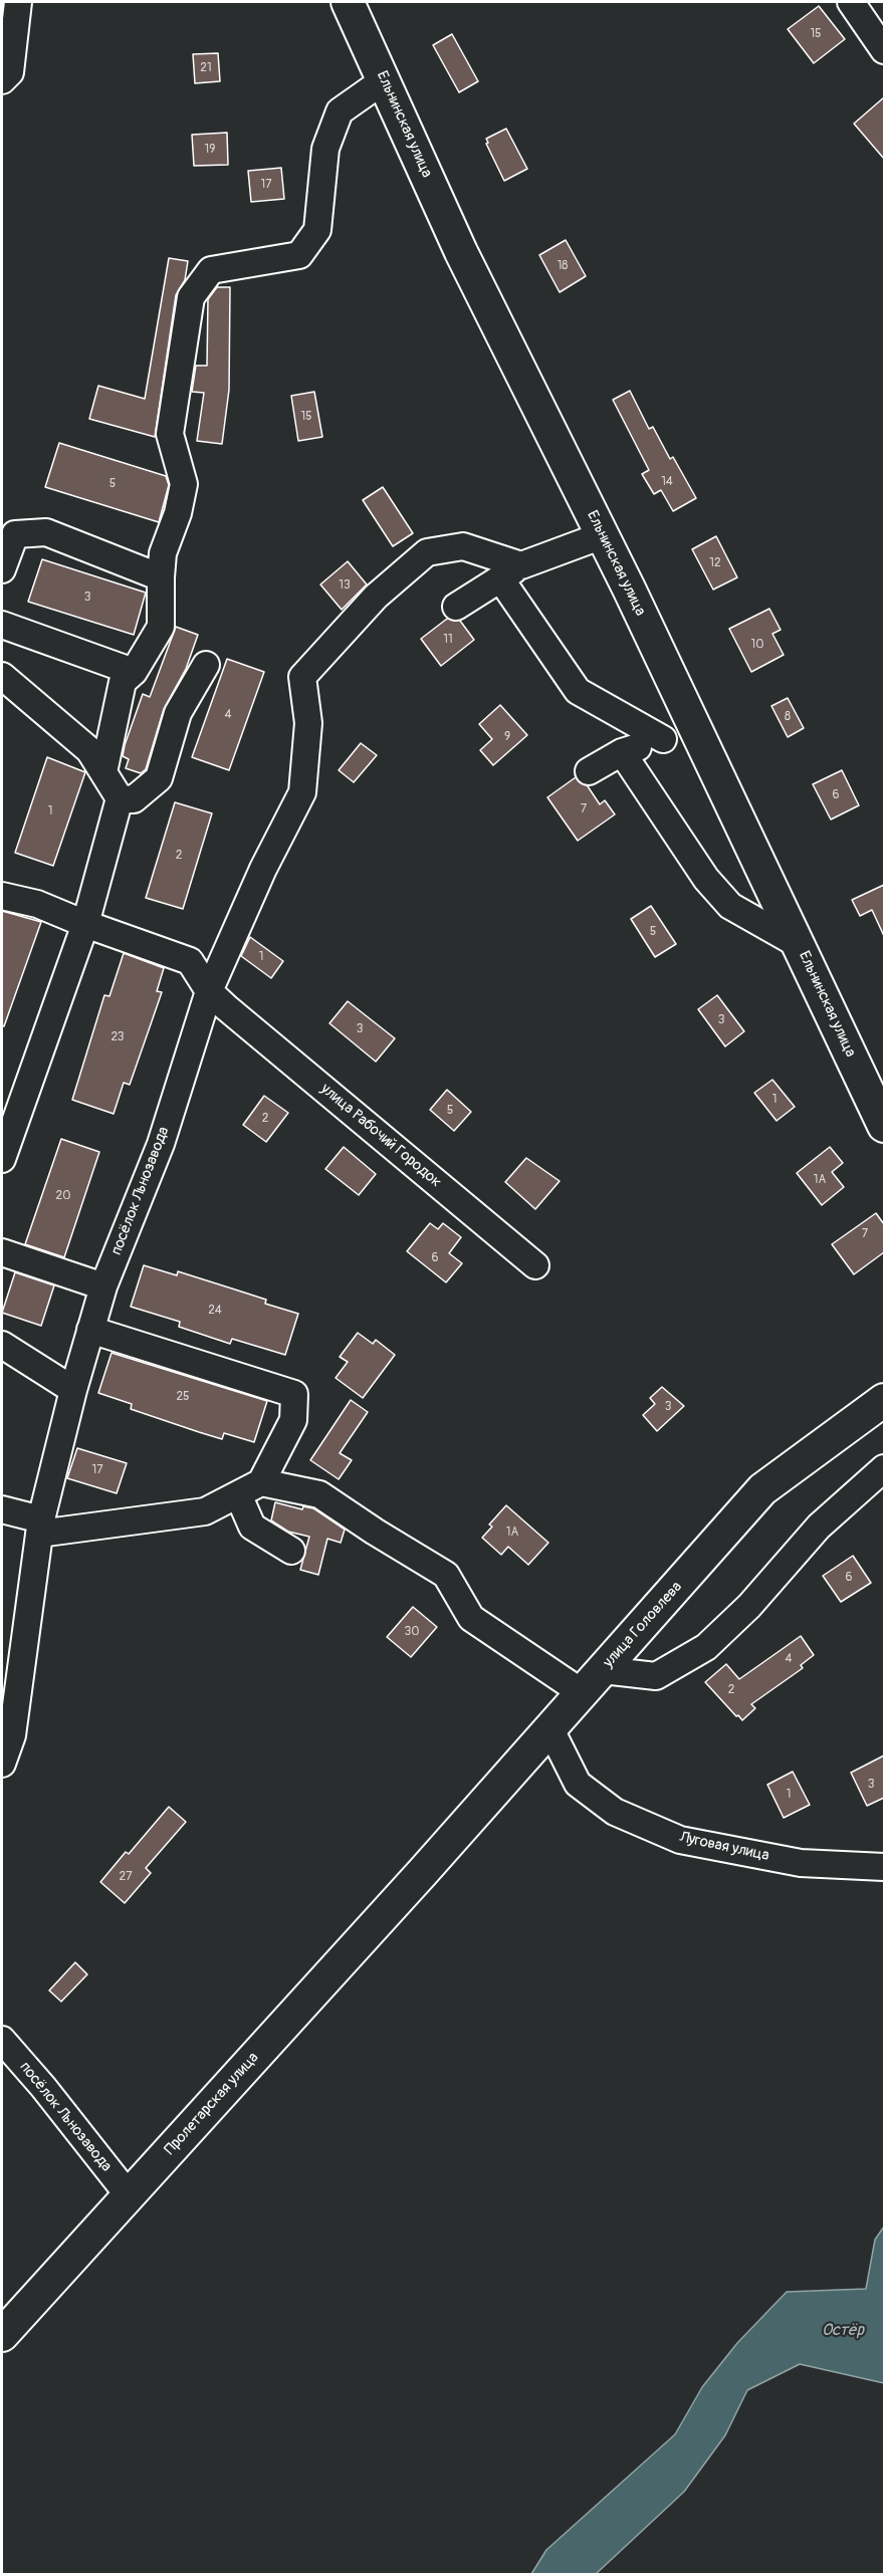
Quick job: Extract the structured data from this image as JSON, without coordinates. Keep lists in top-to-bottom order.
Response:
{
  "streets": {
    "main road": ["Ельнинская улица", "улица Головлева", "Пролетарская улица"],
    "street": ["улица Рабочий Городок", "посёлок Льнозавода", "Луговая улица"]
  },
  "crossings": [
    ["улица Рабочий Городок", "посёлок Льнозавода"],
    ["посёлок Льнозавода", "Пролетарская улица"],
    ["улица Головлева", "Луговая улица"],
    ["улица Головлева", "Пролетарская улица"]
  ],
  "water": ["Остёр"],
  "house_numbers": [
    "15",
    "21",
    "19",
    "17",
    "18",
    "15",
    "14",
    "5",
    "12",
    "13",
    "3",
    "11",
    "10",
    "4",
    "8",
    "9",
    "6",
    "7",
    "1",
    "2",
    "5",
    "1",
    "3",
    "3",
    "23",
    "1",
    "5",
    "2",
    "1А",
    "20",
    "7",
    "6",
    "24",
    "25",
    "3",
    "17",
    "1А",
    "6",
    "30",
    "4",
    "2",
    "3",
    "1",
    "27"
  ]
}
